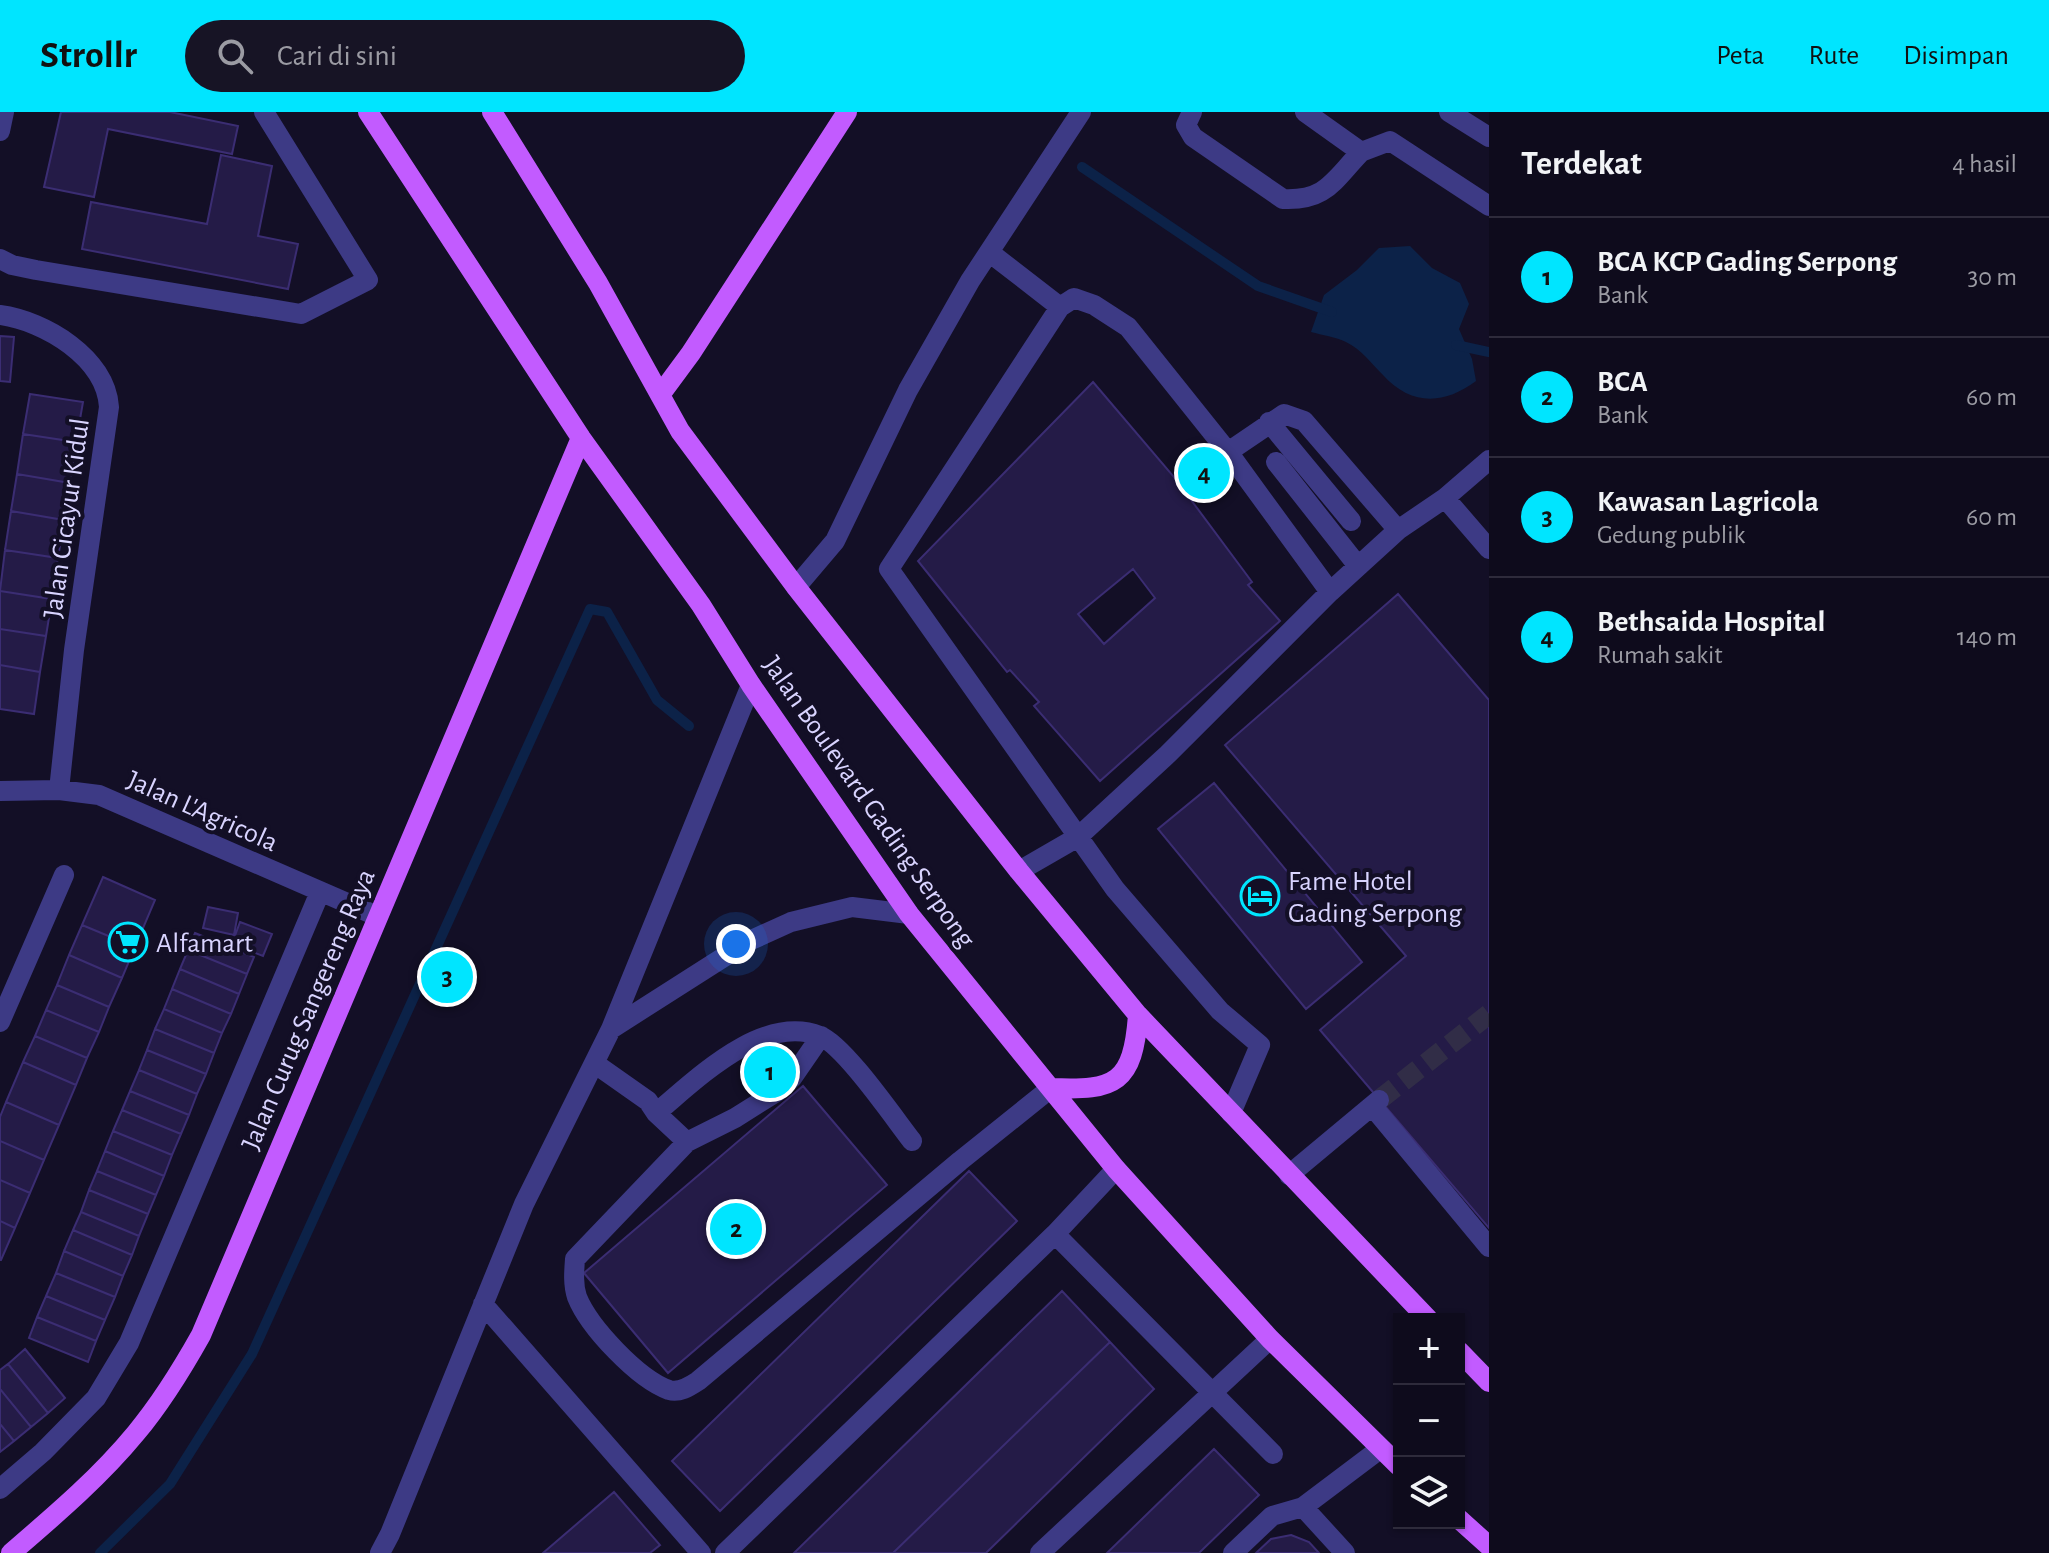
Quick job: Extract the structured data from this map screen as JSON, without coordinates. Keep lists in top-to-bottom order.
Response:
{
  "streets": {
    "main road": ["Jalan Boulevard Gading Serpong", "Jalan Curug Sangereng Raya"],
    "street": ["Jalan Cicayur Kidul", "Jalan L'Agricola"]
  },
  "crossings": [
    ["Jalan Cicayur Kidul", "Jalan L'Agricola"],
    ["Jalan Boulevard Gading Serpong", "Jalan Curug Sangereng Raya"],
    ["Jalan L'Agricola", "Jalan Curug Sangereng Raya"]
  ],
  "places": {
    "hotel": ["Fame Hotel Gading Serpong"],
    "supermarket": ["Alfamart"]
  },
  "page": {
    "header": "Strollr",
    "search": "Cari di sini",
    "nav": ["Peta", "Rute", "Disimpan"],
    "heading": ["Terdekat", "4 hasil"],
    "list": [
      {
        "mark": "1",
        "name": "BCA KCP Gading Serpong",
        "note": "Bank",
        "value": "30 m"
      },
      {
        "mark": "2",
        "name": "BCA",
        "note": "Bank",
        "value": "60 m"
      },
      {
        "mark": "3",
        "name": "Kawasan Lagricola",
        "note": "Gedung publik",
        "value": "60 m"
      },
      {
        "mark": "4",
        "name": "Bethsaida Hospital",
        "note": "Rumah sakit",
        "value": "140 m"
      }
    ],
    "pins": [
      "4",
      "3",
      "1",
      "2"
    ],
    "map_buttons": ["+", "−"]
  }
}
